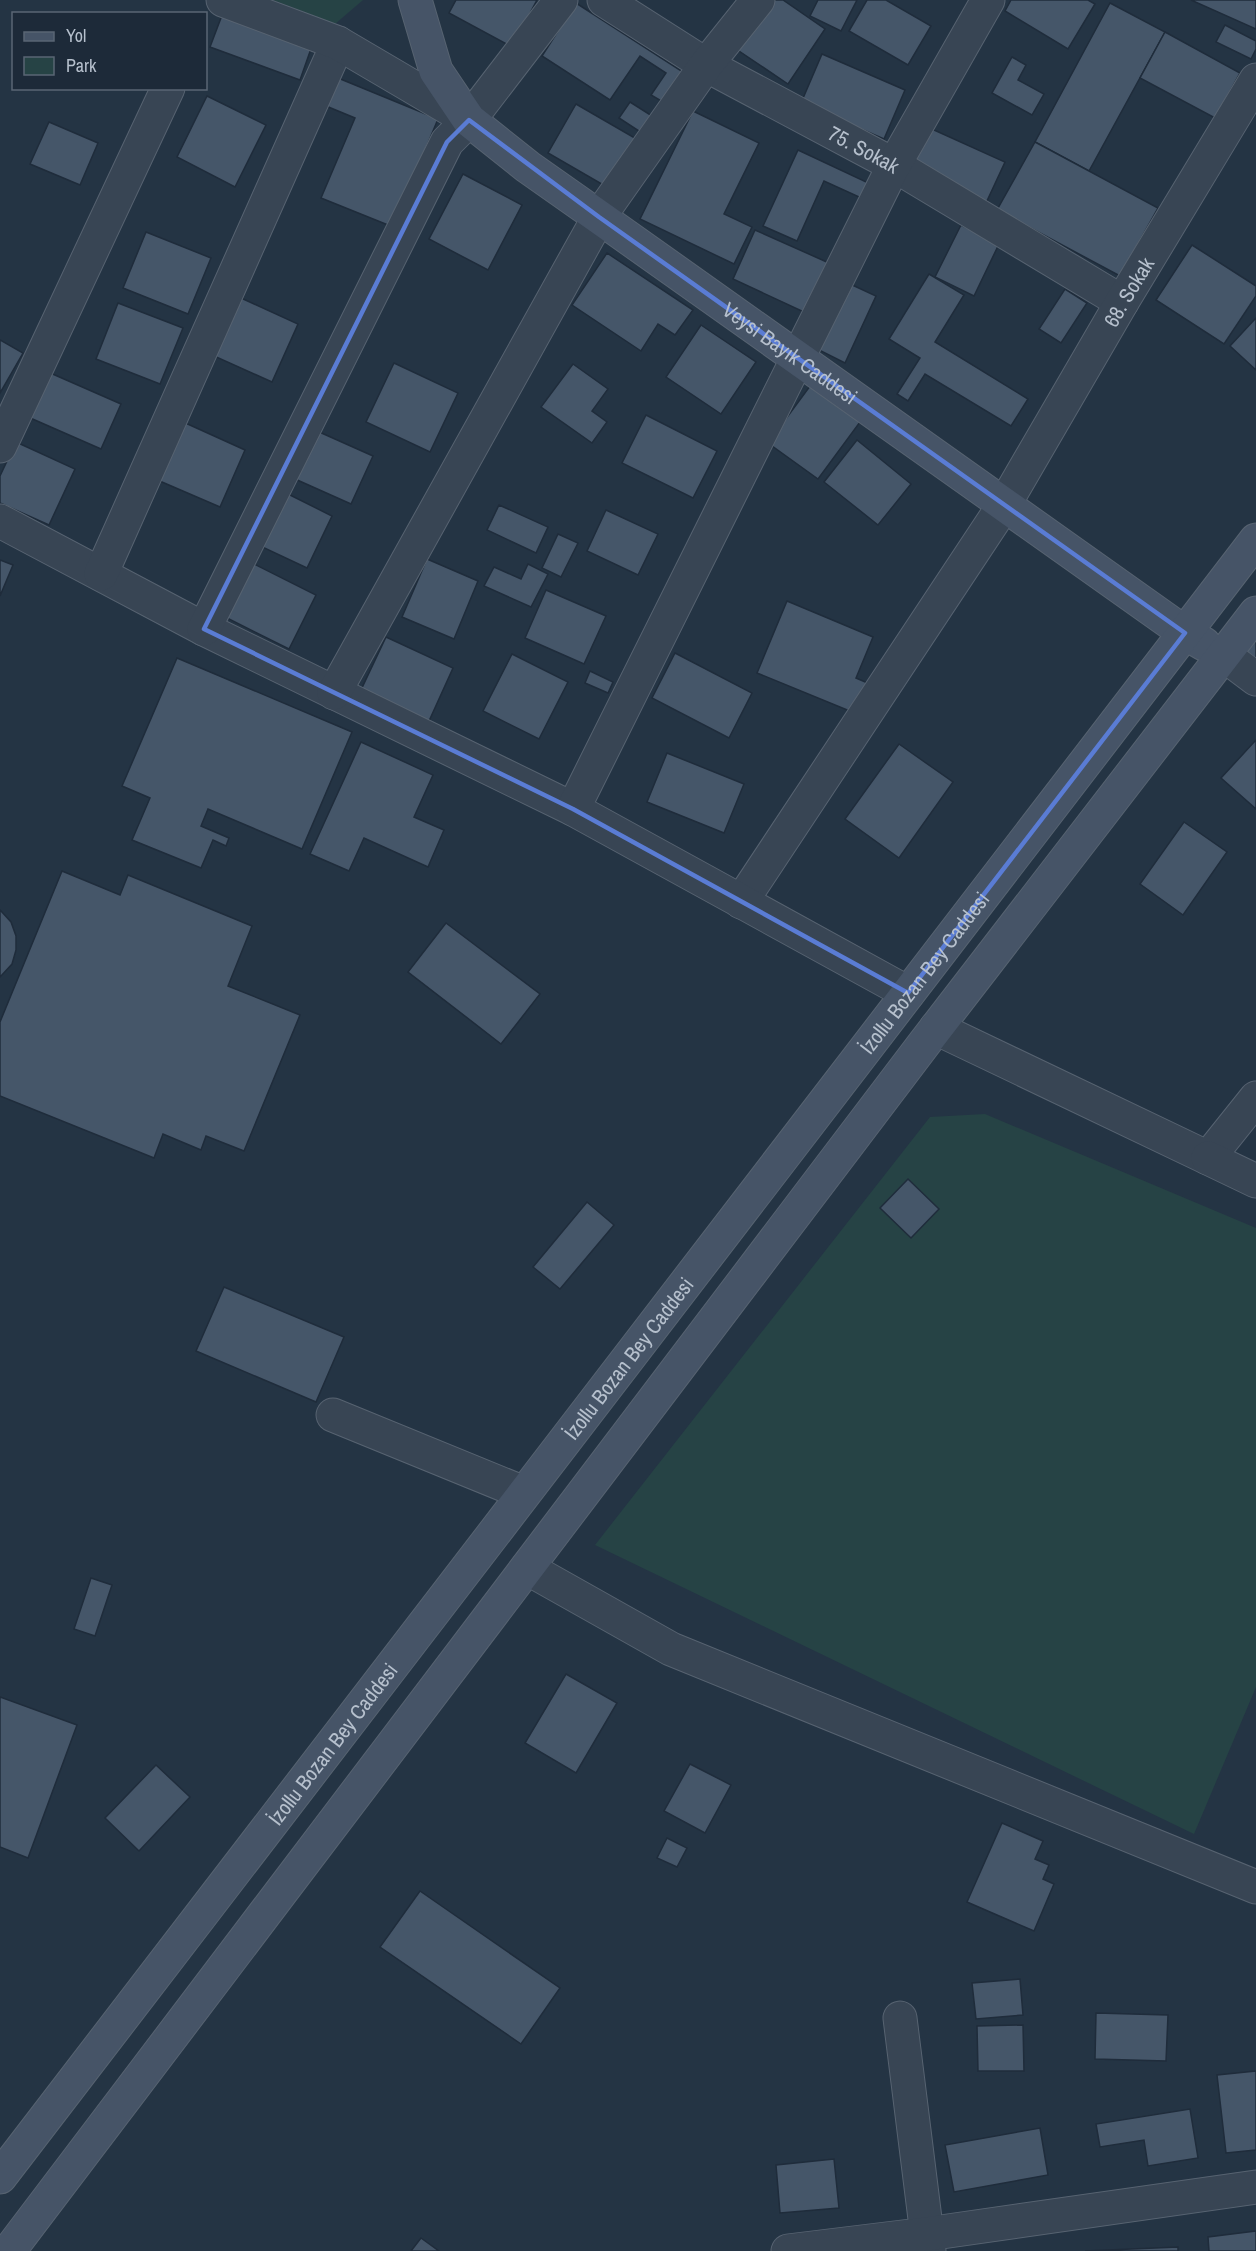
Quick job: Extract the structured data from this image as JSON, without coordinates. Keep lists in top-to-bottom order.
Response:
{
  "streets": {
    "main road": ["Veysi Bayık Caddesi", "İzollu Bozan Bey Caddesi"],
    "street": ["75. Sokak", "68. Sokak"]
  },
  "crossings": [
    ["75. Sokak", "68. Sokak"],
    ["68. Sokak", "Veysi Bayık Caddesi"],
    ["Veysi Bayık Caddesi", "İzollu Bozan Bey Caddesi"]
  ],
  "legend": ["Yol", "Park"]
}
